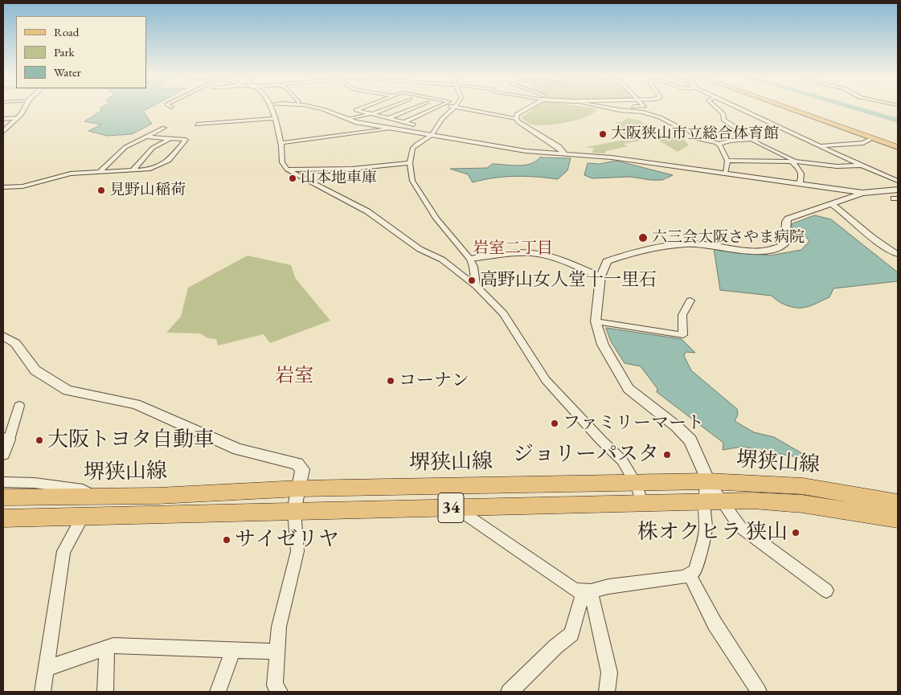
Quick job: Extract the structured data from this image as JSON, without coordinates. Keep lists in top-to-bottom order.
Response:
{
  "streets": {
    "main road": ["堺狭山線", "34"]
  },
  "districts": ["岩室二丁目", "岩室"],
  "places": [
    "大阪狭山市立総合体育館",
    "山本地車庫",
    "見野山稲荷",
    "六三会大阪さやま病院",
    "高野山女人堂十一里石",
    "コーナン",
    "ファミリーマート",
    "大阪トヨタ自動車",
    "ジョリーパスタ",
    "株オクヒラ 狭山",
    "サイゼリヤ"
  ],
  "legend": ["Road", "Park", "Water"]
}
